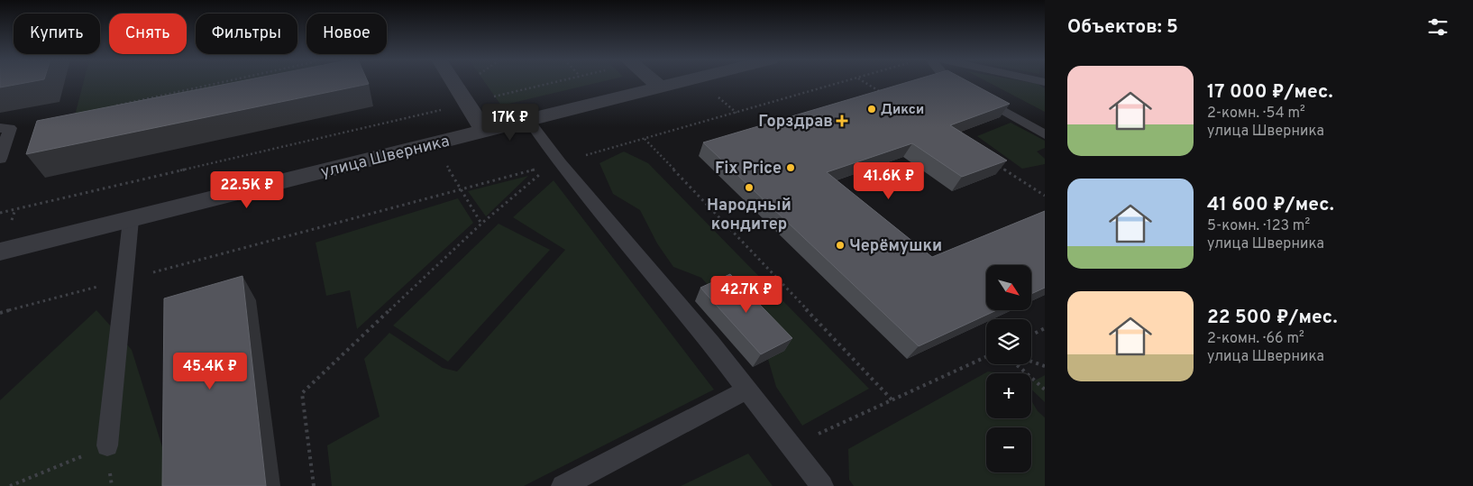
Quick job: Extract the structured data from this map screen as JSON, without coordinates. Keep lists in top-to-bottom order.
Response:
{
  "streets": {
    "street": ["улица Шверника"]
  },
  "places": {
    "other": [
      "Дикси",
      "Fix Price",
      "Народный кондитер",
      "Черёмушки"
    ],
    "health": ["Горздрав"]
  },
  "north": "bottom right",
  "page": {
    "heading": "Объектов: 5",
    "chip": [
      "Купить",
      "Снять",
      "Фильтры",
      "Новое"
    ],
    "list": [
      {
        "name": "17 000 ₽/мес.",
        "note": "2-комн. · 54 m² · улица Шверника"
      },
      {
        "name": "41 600 ₽/мес.",
        "note": "5-комн. · 123 m² · улица Шверника"
      },
      {
        "name": "22 500 ₽/мес.",
        "note": "2-комн. · 66 m² · улица Шверника"
      }
    ],
    "price": [
      "17K ₽",
      "41.6K ₽",
      "22.5K ₽",
      "42.7K ₽",
      "45.4K ₽"
    ],
    "map_buttons": ["+", "−"]
  }
}
